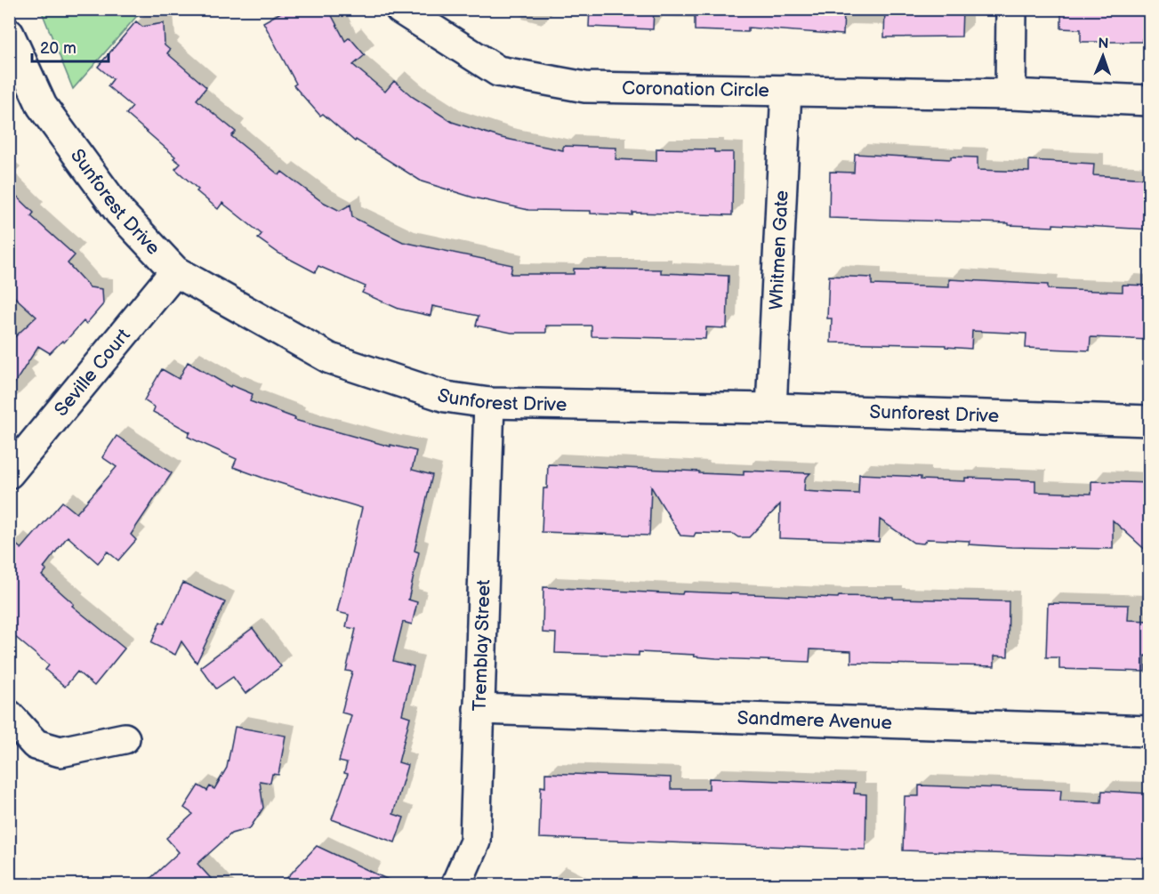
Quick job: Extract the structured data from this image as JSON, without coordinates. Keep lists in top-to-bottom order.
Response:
{
  "streets": {
    "street": [
      "Coronation Circle",
      "Sunforest Drive",
      "Whitmen Gate",
      "Seville Court",
      "Tremblay Street",
      "Sandmere Avenue"
    ]
  },
  "crossings": [
    ["Coronation Circle", "Whitmen Gate"],
    ["Sunforest Drive", "Whitmen Gate"],
    ["Sunforest Drive", "Seville Court"],
    ["Sunforest Drive", "Tremblay Street"],
    ["Tremblay Street", "Sandmere Avenue"]
  ],
  "scale_bar": "20 m",
  "north": "top"
}
